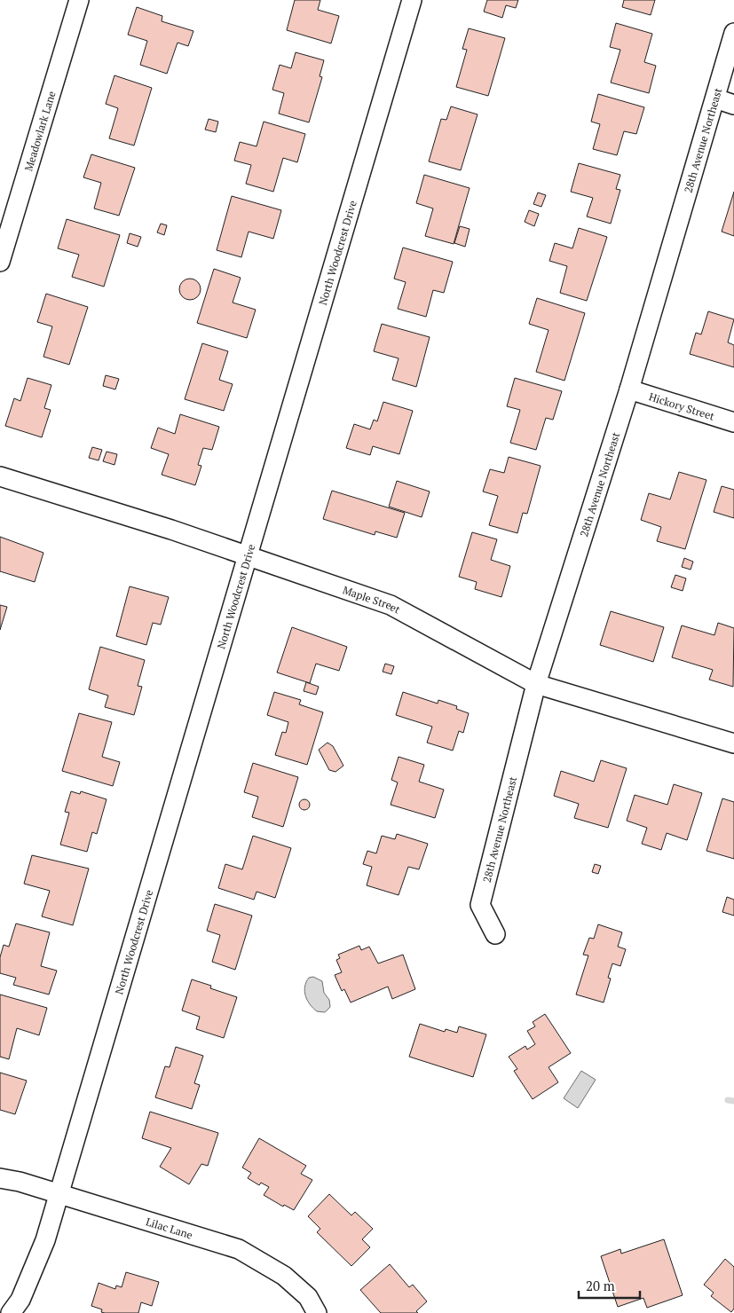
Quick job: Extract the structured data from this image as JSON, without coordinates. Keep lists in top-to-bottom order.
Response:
{
  "streets": {
    "street": [
      "Meadowlark Lane",
      "28th Avenue Northeast",
      "North Woodcrest Drive",
      "Hickory Street",
      "Maple Street",
      "Lilac Lane"
    ]
  },
  "crossings": [
    ["28th Avenue Northeast", "Hickory Street"],
    ["28th Avenue Northeast", "Maple Street"],
    ["North Woodcrest Drive", "Maple Street"],
    ["North Woodcrest Drive", "Lilac Lane"]
  ],
  "scale_bar": "20 m"
}
